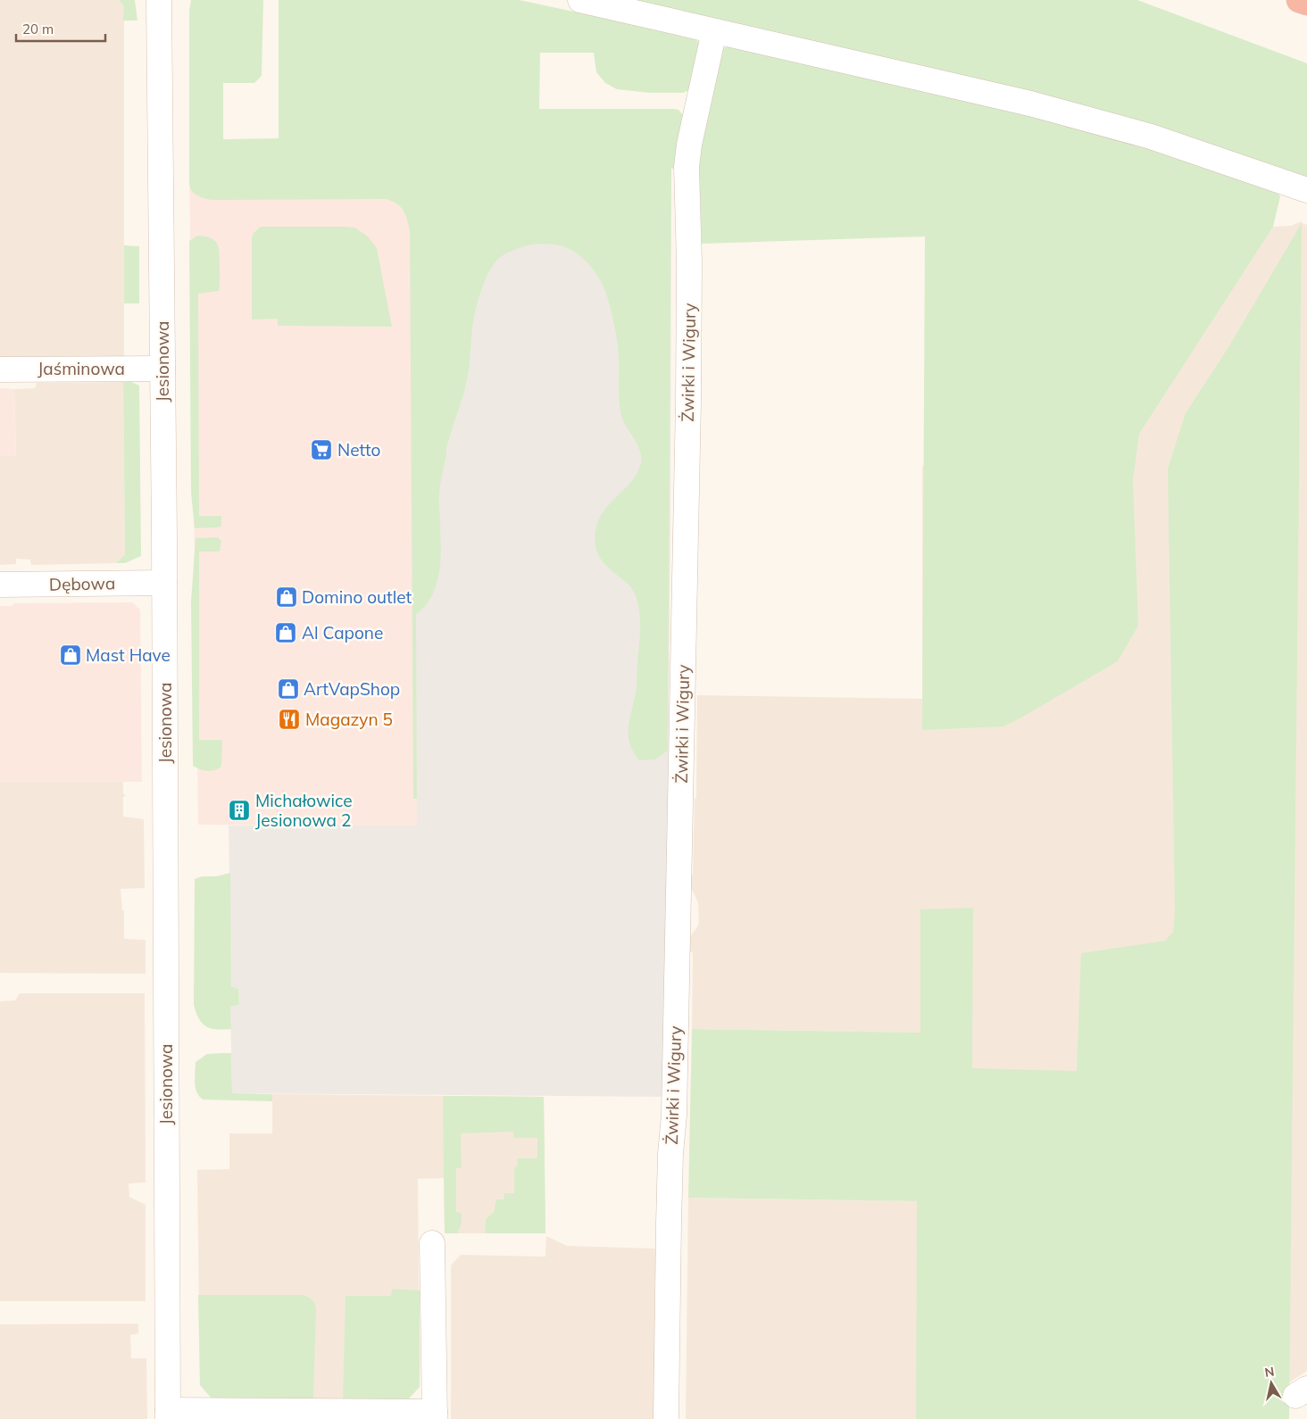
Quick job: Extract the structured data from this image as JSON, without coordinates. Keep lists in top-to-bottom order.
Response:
{
  "streets": {
    "street": [
      "Jesionowa",
      "Żwirki i Wigury",
      "Jaśminowa",
      "Dębowa"
    ]
  },
  "crossings": [
    ["Jesionowa", "Jaśminowa"],
    ["Jesionowa", "Dębowa"]
  ],
  "places": {
    "supermarket": ["Netto"],
    "shop": [
      "Domino outlet",
      "Al Capone",
      "Mast Have",
      "ArtVapShop"
    ],
    "restaurant": ["Magazyn 5"],
    "building": ["Michałowice Jesionowa 2"]
  },
  "scale_bar": "20 m",
  "north": "top"
}
